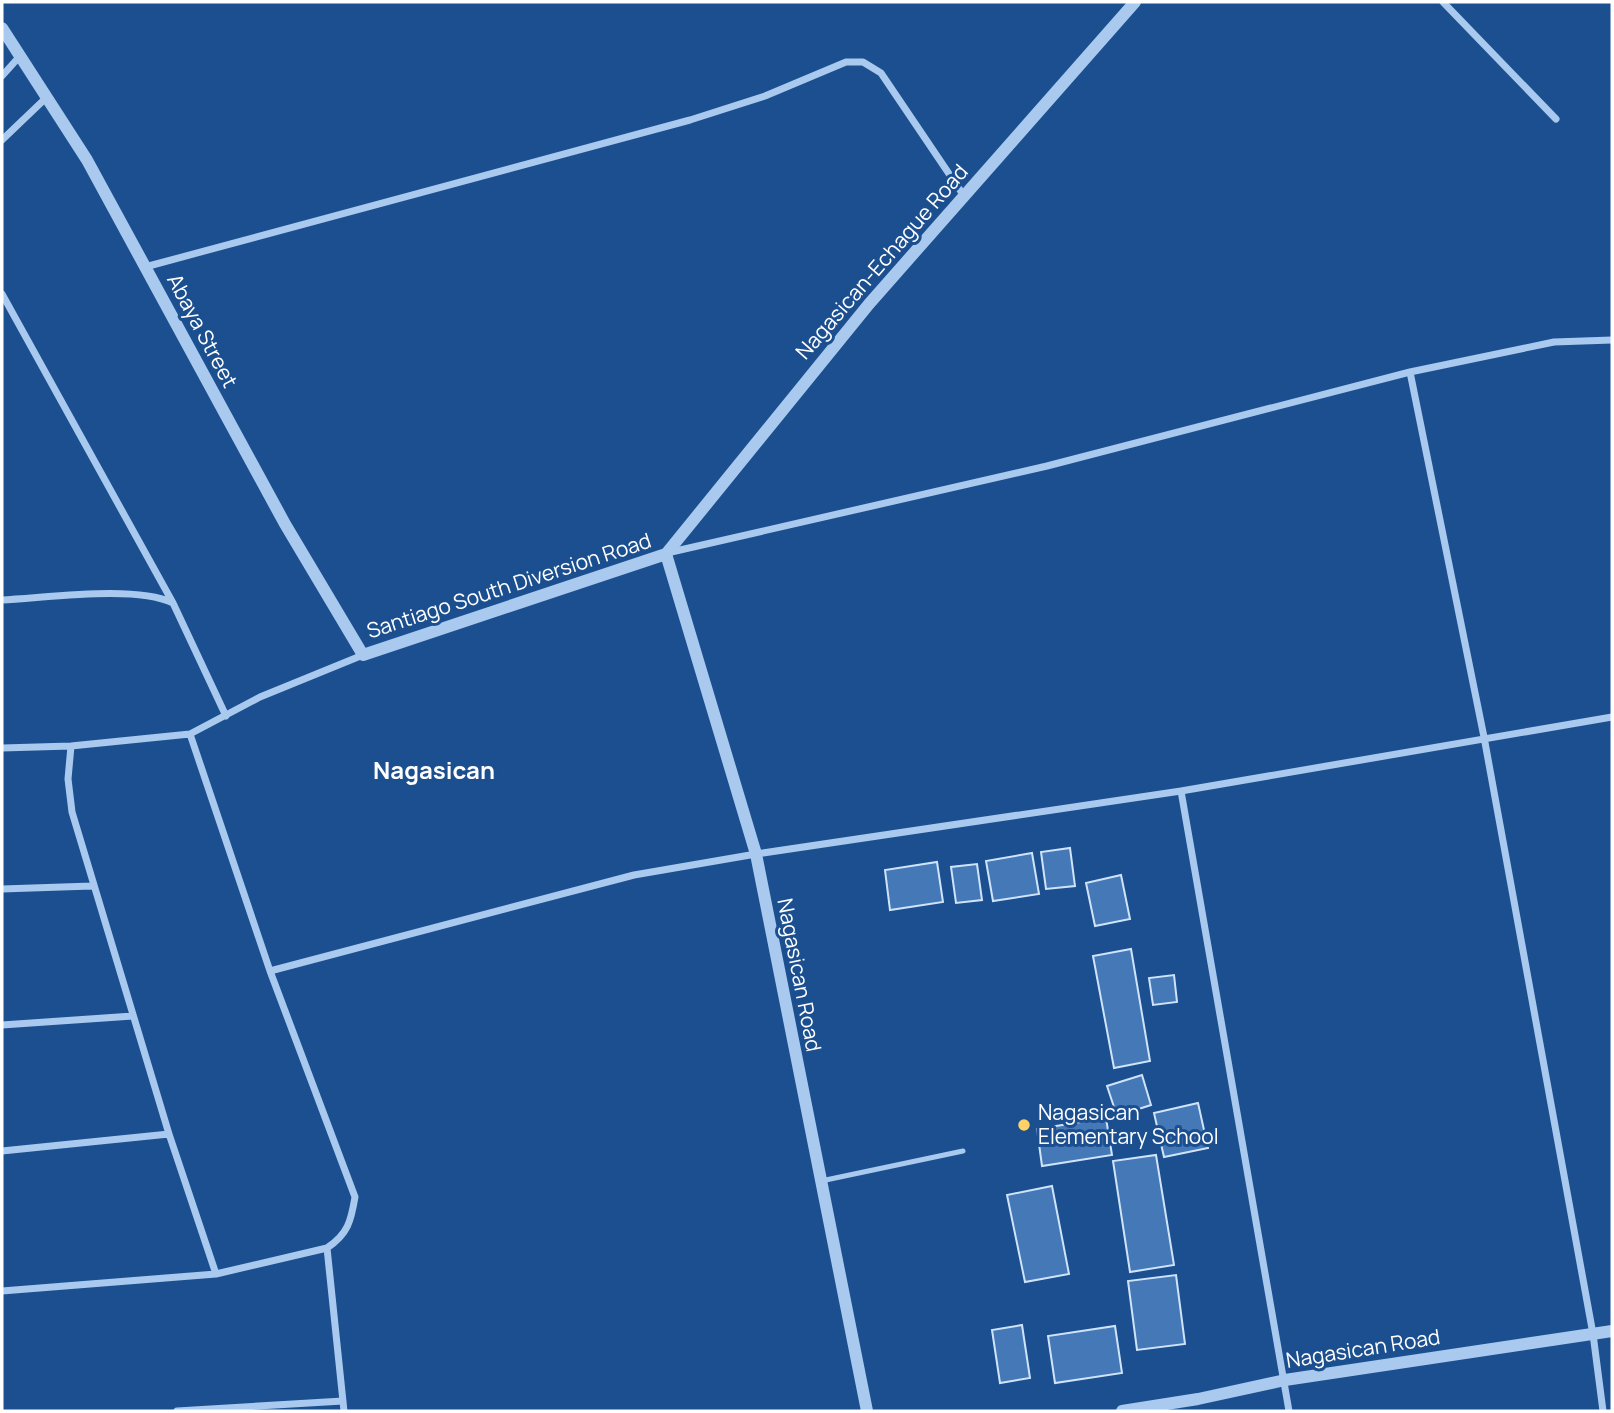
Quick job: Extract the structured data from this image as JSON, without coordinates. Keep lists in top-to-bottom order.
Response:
{
  "streets": {
    "street": [
      "Nagasican-Echague Road",
      "Abaya Street",
      "Santiago South Diversion Road",
      "Nagasican Road"
    ]
  },
  "crossings": [
    ["Nagasican-Echague Road", "Santiago South Diversion Road"],
    ["Nagasican-Echague Road", "Nagasican Road"],
    ["Abaya Street", "Santiago South Diversion Road"],
    ["Santiago South Diversion Road", "Nagasican Road"]
  ],
  "districts": ["Nagasican"],
  "places": ["Nagasican Elementary School"]
}
